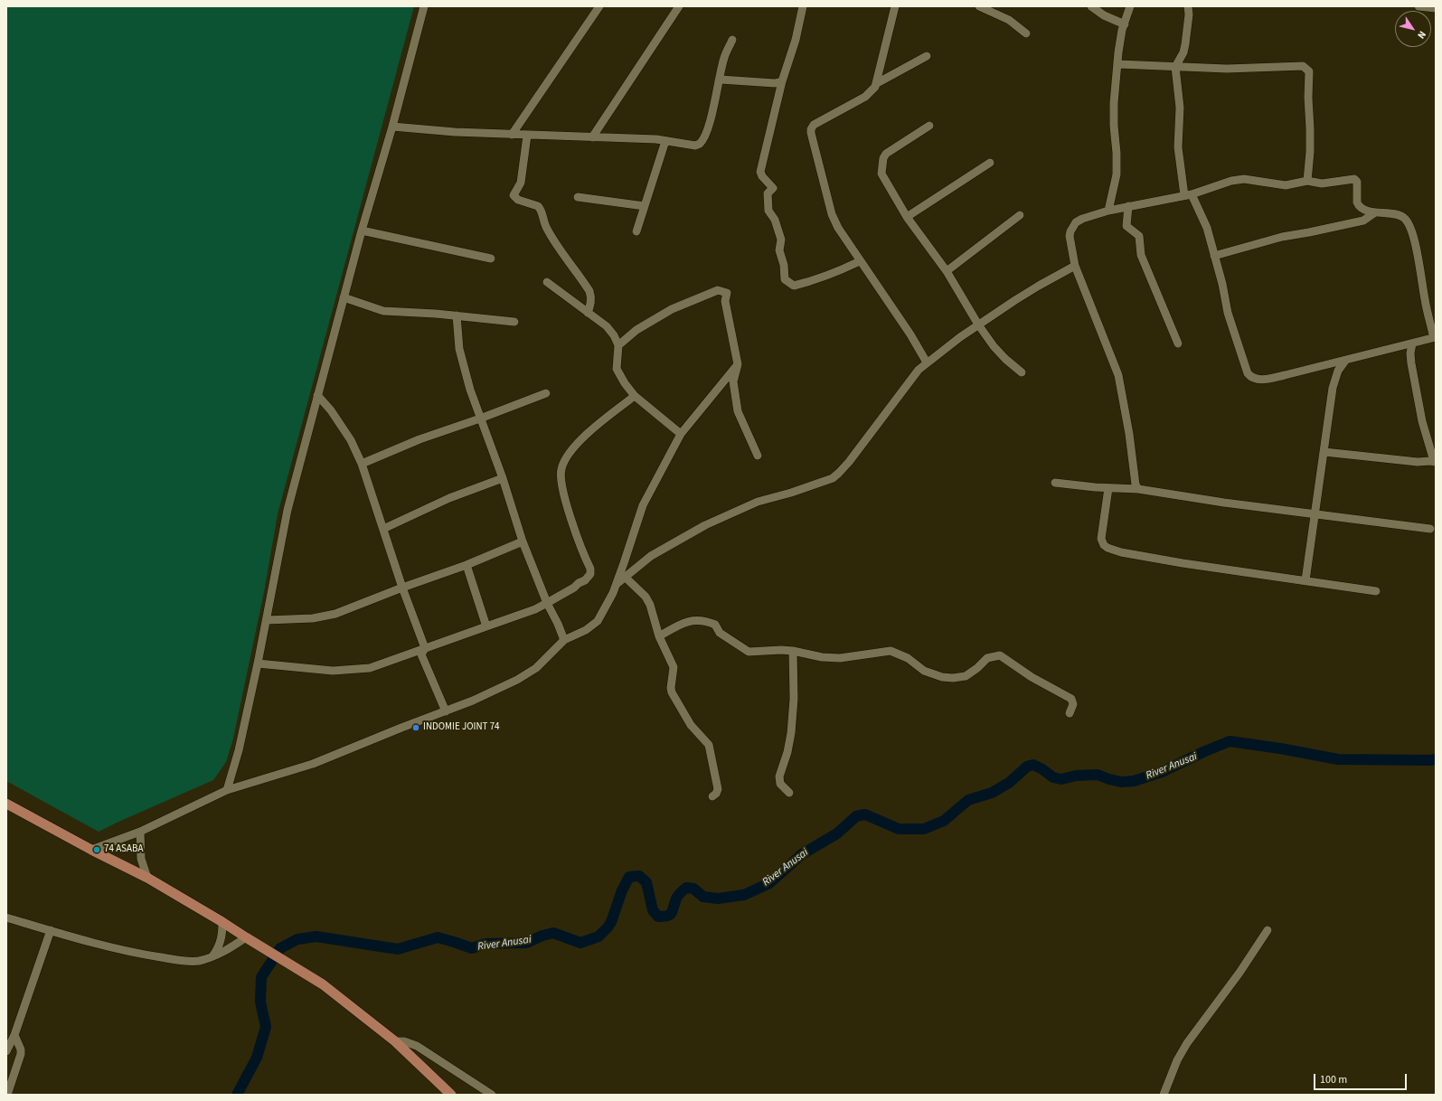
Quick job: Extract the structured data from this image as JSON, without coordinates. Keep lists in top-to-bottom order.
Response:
{
  "water": ["River Anusai"],
  "places": ["INDOMIE JOINT 74", "74 ASABA"],
  "scale_bar": "100 m",
  "north": "bottom right"
}
